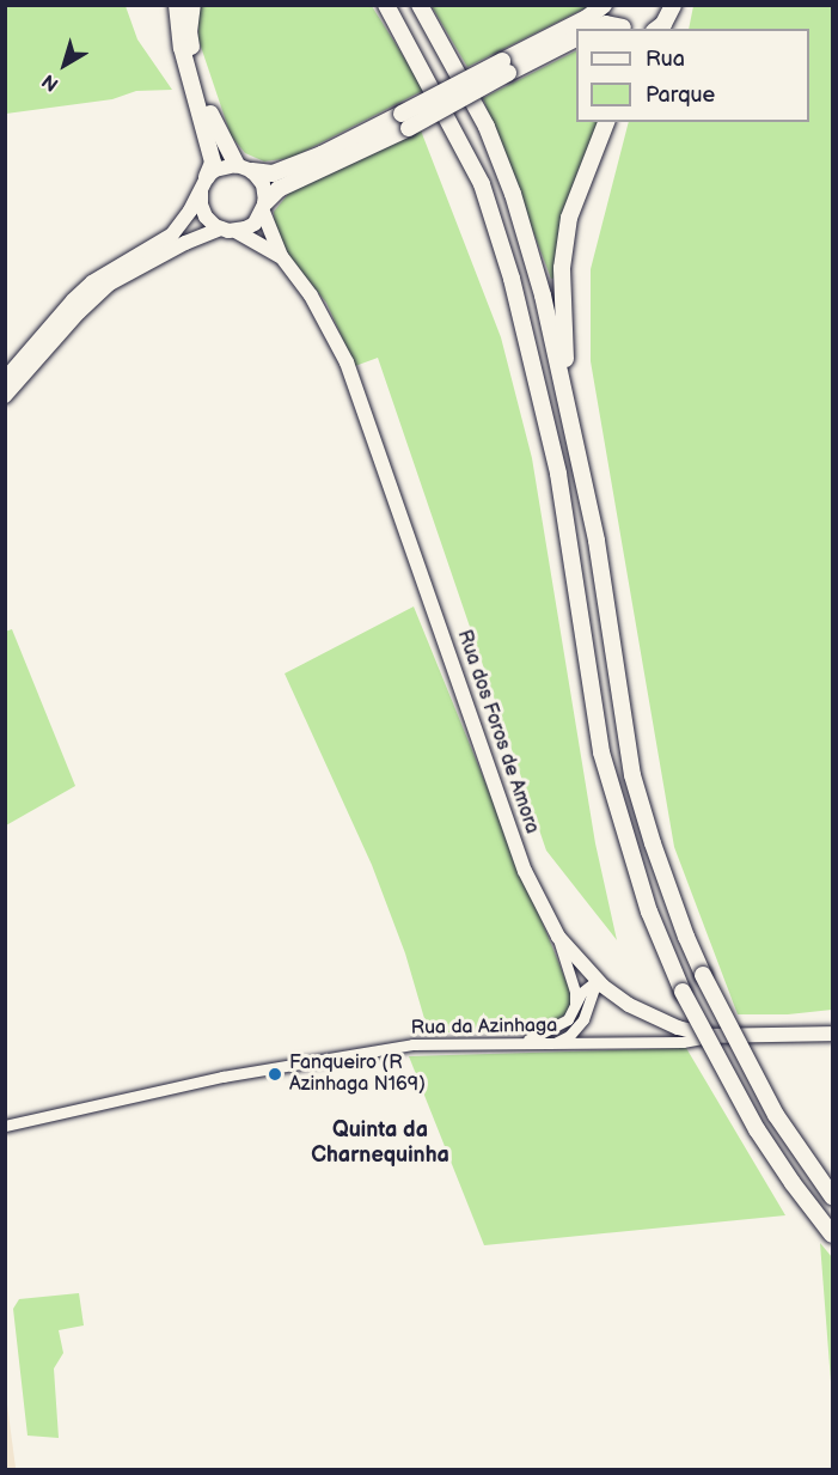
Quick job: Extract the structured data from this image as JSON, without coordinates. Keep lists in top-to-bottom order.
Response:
{
  "streets": {
    "main road": ["Rua dos Foros de Amora"],
    "street": ["Rua da Azinhaga"]
  },
  "crossings": [
    ["Rua dos Foros de Amora", "Rua da Azinhaga"]
  ],
  "districts": ["Quinta da Charnequinha"],
  "places": ["Fanqueiro (R Azinhaga N169)"],
  "legend": ["Rua", "Parque"],
  "north": "bottom left"
}
